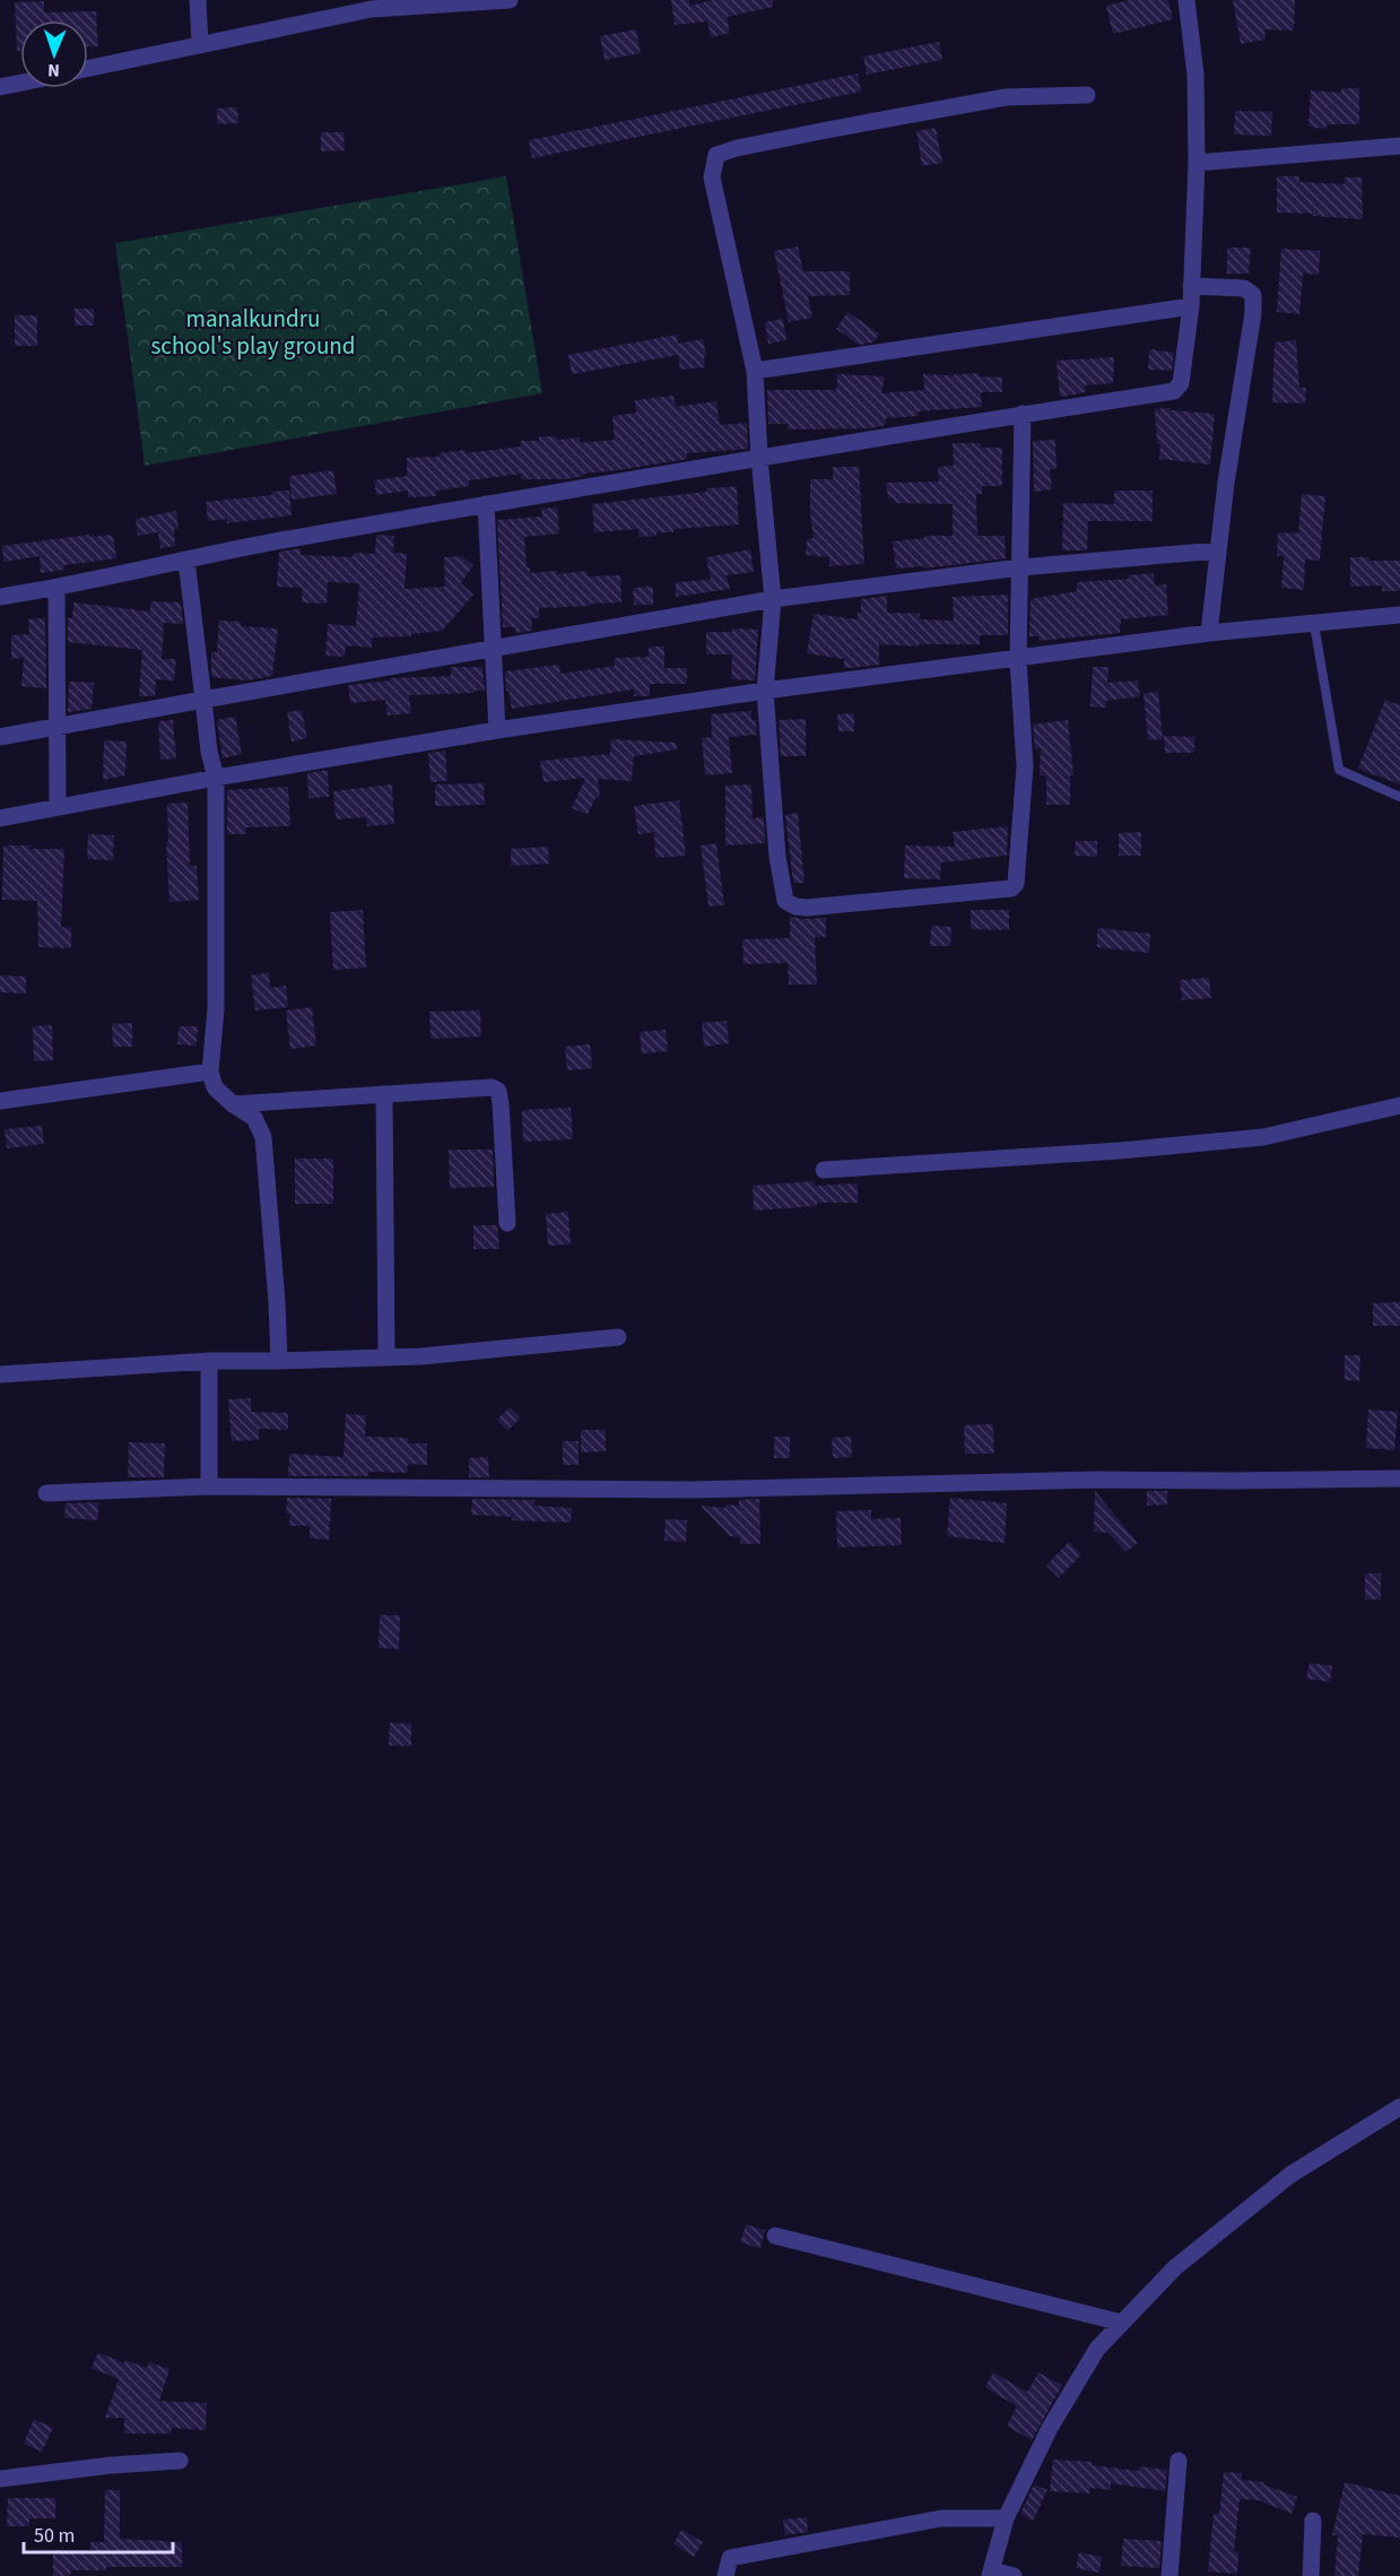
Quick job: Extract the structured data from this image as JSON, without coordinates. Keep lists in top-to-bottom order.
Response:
{
  "parks": ["manalkundru school's play ground"],
  "scale_bar": "50 m",
  "north": "bottom"
}
